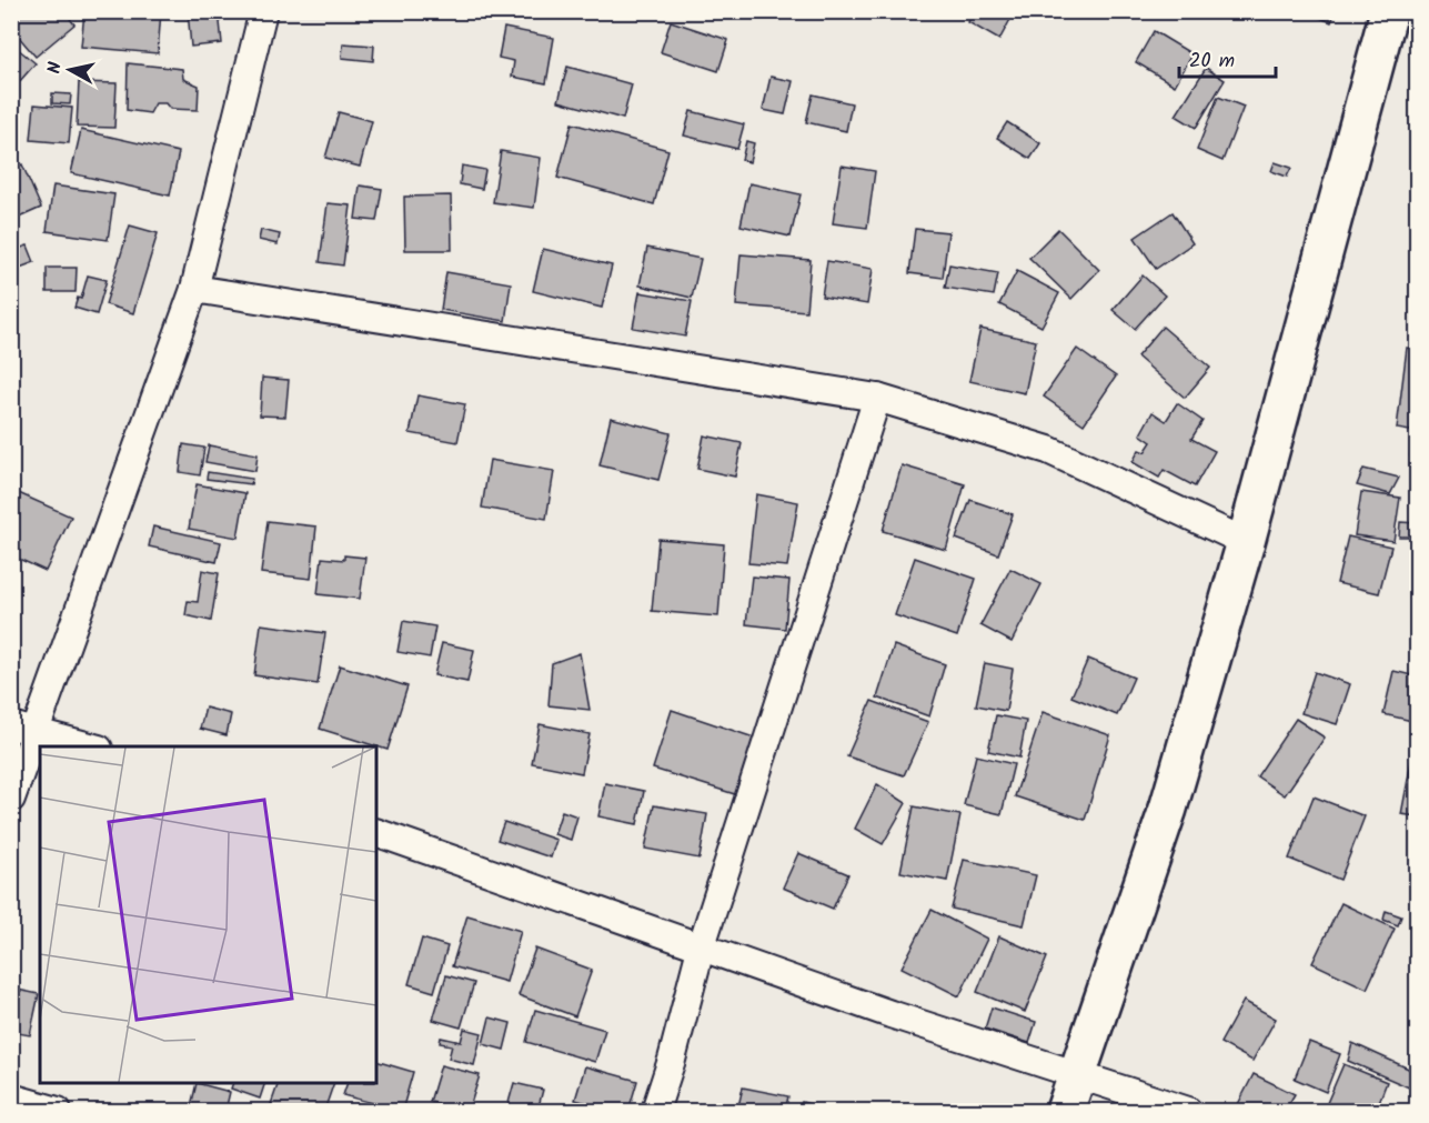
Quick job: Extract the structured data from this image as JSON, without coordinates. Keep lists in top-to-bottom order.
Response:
{
  "scale_bar": "20 m",
  "north": "left"
}
